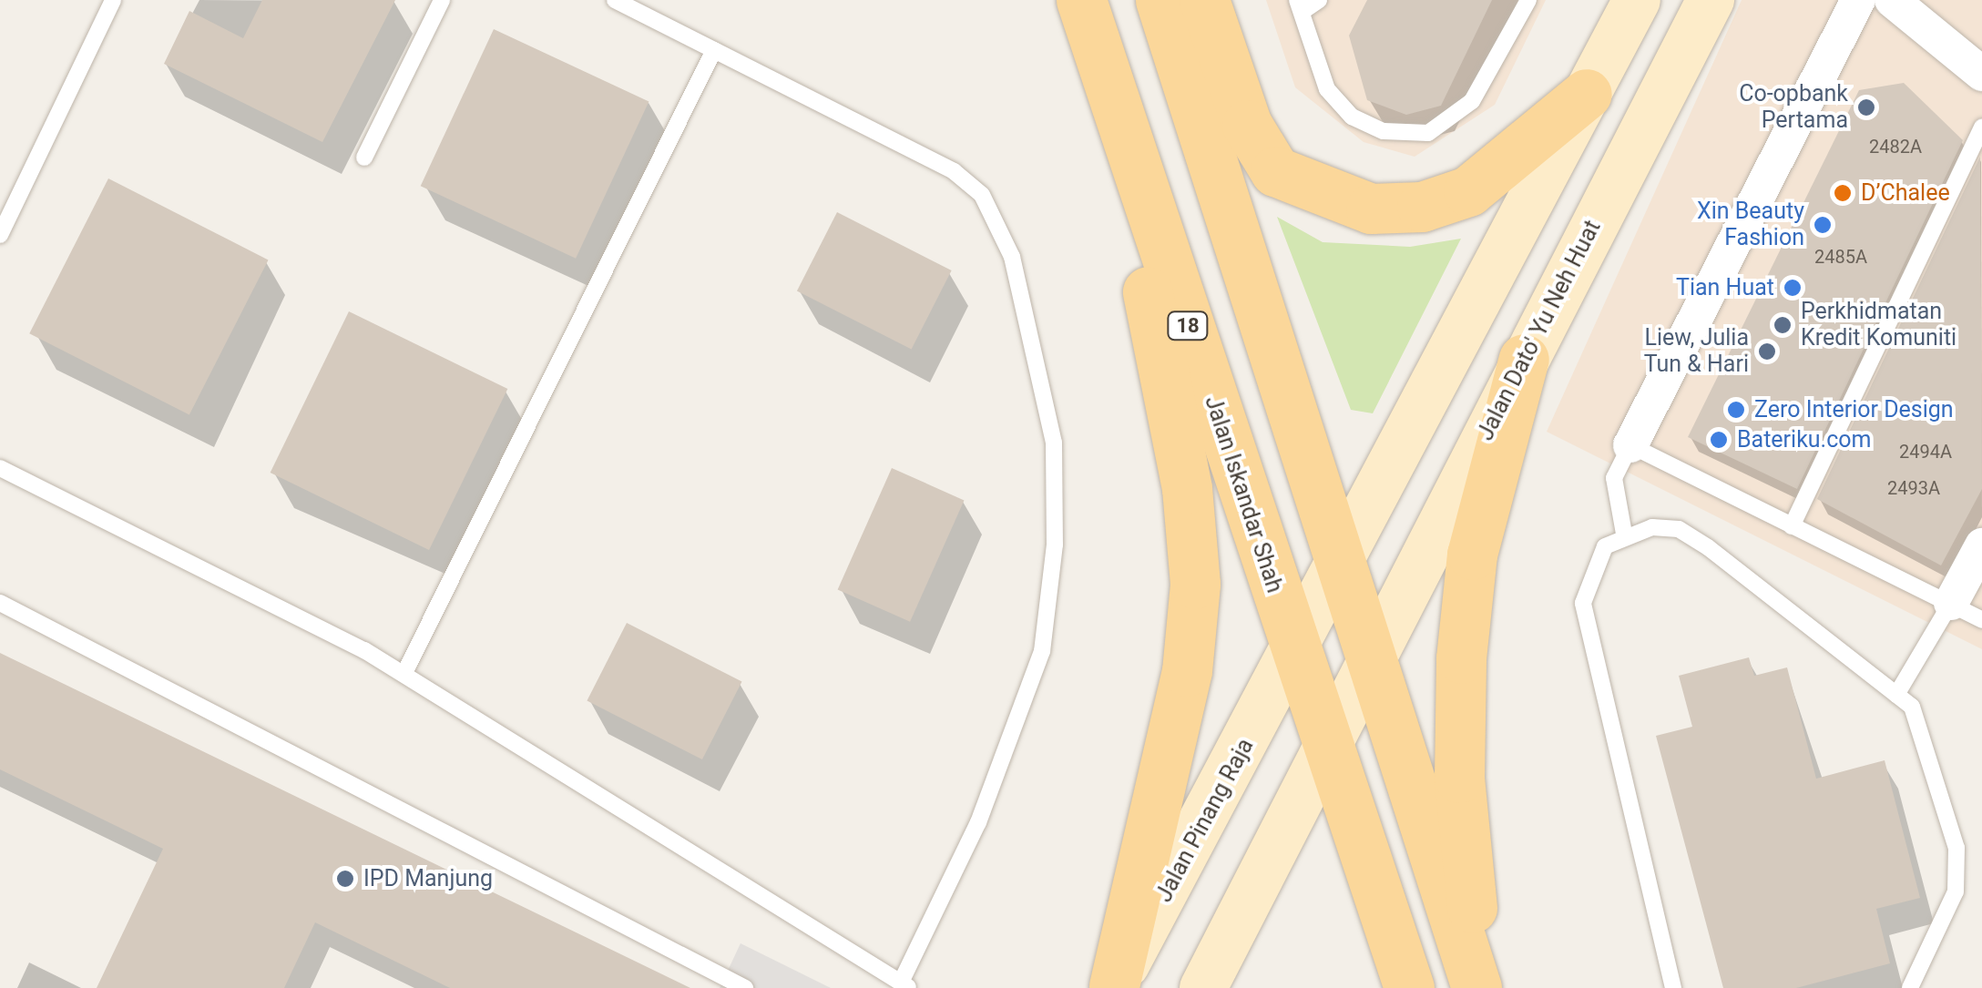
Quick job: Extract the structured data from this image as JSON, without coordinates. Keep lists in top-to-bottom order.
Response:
{
  "streets": {
    "main road": [
      "18",
      "Jalan Dato' Yu Neh Huat",
      "Jalan Iskandar Shah",
      "Jalan Pinang Raja"
    ]
  },
  "crossings": [
    ["Jalan Dato' Yu Neh Huat", "Jalan Iskandar Shah"],
    ["Jalan Iskandar Shah", "Jalan Pinang Raja"]
  ],
  "places": [
    "Co-opbank Pertama",
    "D’Chalee",
    "Xin Beauty Fashion",
    "Tian Huat",
    "Perkhidmatan Kredit Komuniti",
    "Liew, Julia Tun & Hari",
    "Zero Interior Design",
    "Bateriku.com",
    "IPD Manjung"
  ],
  "house_numbers": [
    "2482A",
    "2485A",
    "2494A",
    "2493A"
  ]
}
